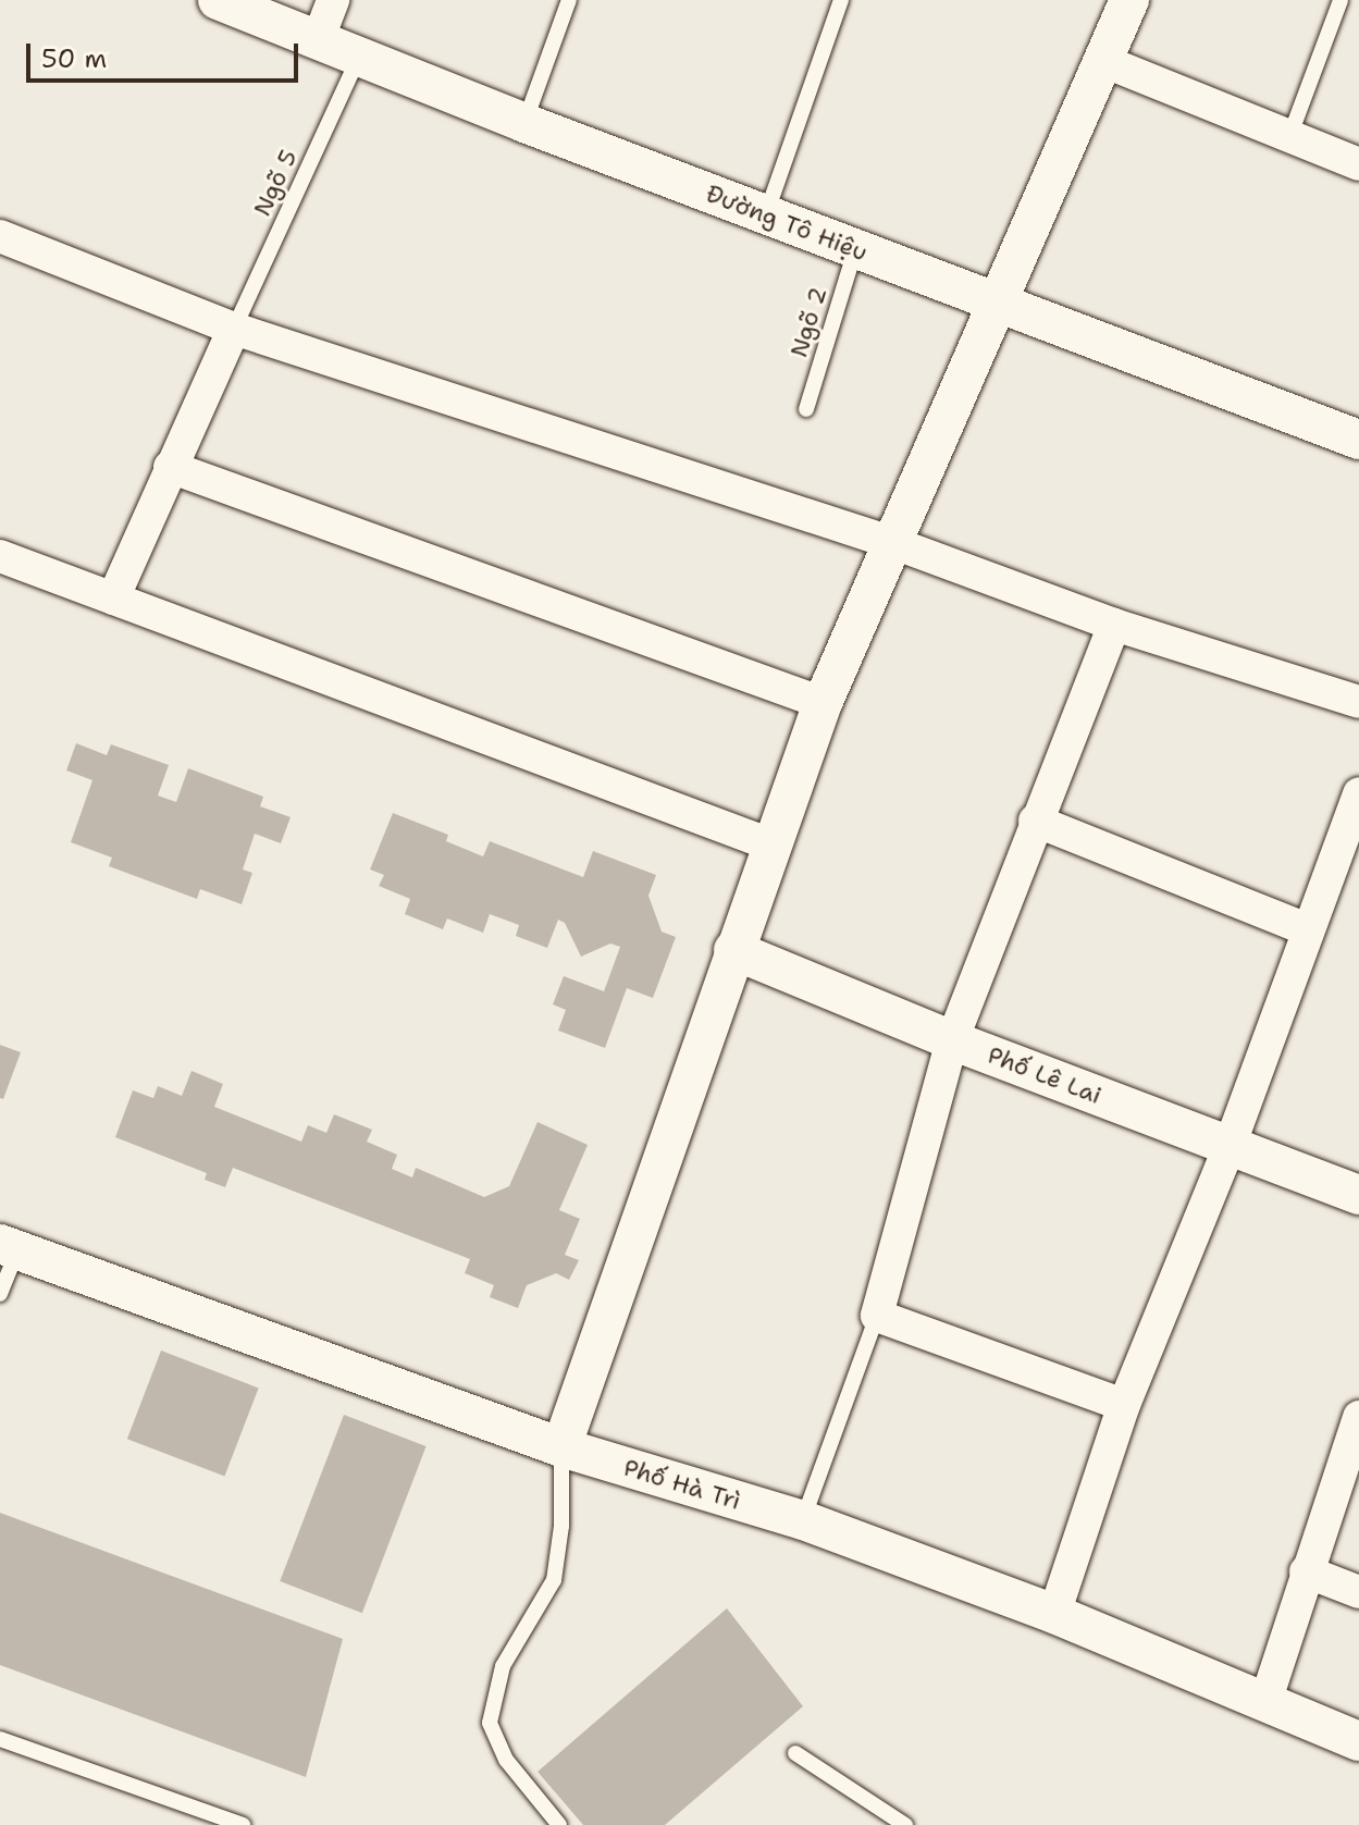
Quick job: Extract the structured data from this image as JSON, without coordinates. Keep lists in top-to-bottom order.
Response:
{
  "streets": {
    "street": ["Đường Tô Hiệu", "Phố Lê Lai", "Phố Hà Trì"],
    "lane": ["Ngõ 5", "Ngõ 2"]
  },
  "crossings": [
    ["Ngõ 5", "Đường Tô Hiệu"],
    ["Đường Tô Hiệu", "Ngõ 2"]
  ],
  "scale_bar": "50 m"
}
